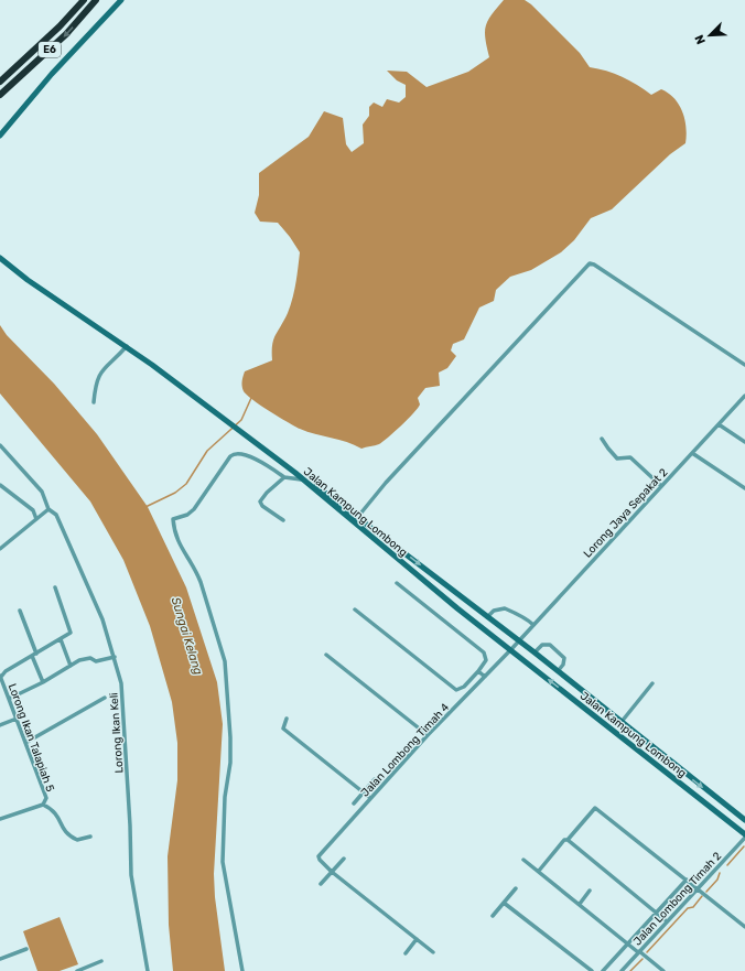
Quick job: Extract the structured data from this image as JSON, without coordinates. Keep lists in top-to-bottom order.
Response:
{
  "streets": {
    "highway": ["E6"],
    "street": [
      "Jalan Kampung Lombong",
      "Lorong Jaya Sepakat 2",
      "Lorong Ikan Keli",
      "Lorong Ikan Talapiah 5",
      "Jalan Lombong Timah 4",
      "Jalan Lombong Timah 2"
    ]
  },
  "crossings": [
    ["Jalan Kampung Lombong", "Lorong Jaya Sepakat 2"],
    ["Jalan Kampung Lombong", "Jalan Lombong Timah 4"],
    ["Lorong Jaya Sepakat 2", "Jalan Lombong Timah 4"]
  ],
  "water": ["Sungai Kelang"],
  "north": "bottom left"
}
